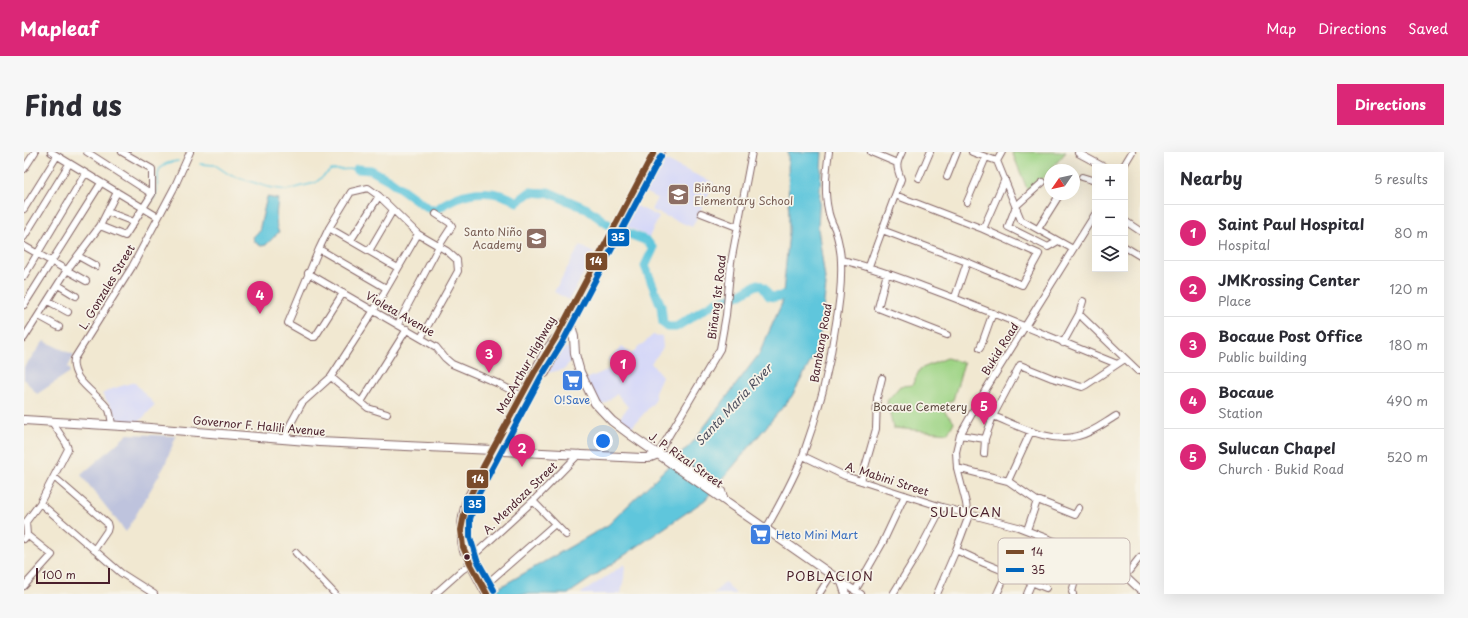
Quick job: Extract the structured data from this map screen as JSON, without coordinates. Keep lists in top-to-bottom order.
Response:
{
  "streets": {
    "highway": ["MacArthur Highway"],
    "main road": ["Governor F. Halili Avenue", "J. P. Rizal Street"],
    "street": [
      "L. Gonzales Street",
      "Biñang 1st Road",
      "Violeta Avenue",
      "Bambang Road",
      "Bukid Road",
      "A. Mabini Street",
      "A. Mendoza Street"
    ]
  },
  "crossings": [
    ["L. Gonzales Street", "Governor F. Halili Avenue"],
    ["Biñang 1st Road", "J. P. Rizal Street"],
    ["Violeta Avenue", "MacArthur Highway"],
    ["Bambang Road", "J. P. Rizal Street"],
    ["Bambang Road", "A. Mabini Street"],
    ["Bukid Road", "A. Mabini Street"],
    ["MacArthur Highway", "Governor F. Halili Avenue"],
    ["MacArthur Highway", "J. P. Rizal Street"],
    ["MacArthur Highway", "A. Mendoza Street"]
  ],
  "districts": ["SULUCAN", "POBLACION"],
  "water": ["Santa Maria River"],
  "parks": ["Bocaue Cemetery"],
  "places": {
    "school or university": ["Biñang Elementary School", "Santo Niño Academy"],
    "supermarket": ["O!Save", "Heto Mini Mart"]
  },
  "lines": ["transit line 14", "transit line 35"],
  "legend": ["14", "35"],
  "scale_bar": "100 m",
  "north": "bottom left",
  "page": {
    "header": "Mapleaf",
    "nav": ["Map", "Directions", "Saved"],
    "title": "Find us",
    "buttons": "Directions",
    "heading": ["Nearby", "5 results"],
    "map_buttons": ["+", "−"],
    "list": [
      {
        "mark": "1",
        "name": "Saint Paul Hospital",
        "note": "Hospital",
        "value": "80 m"
      },
      {
        "mark": "2",
        "name": "JMKrossing Center",
        "note": "Place",
        "value": "120 m"
      },
      {
        "mark": "3",
        "name": "Bocaue Post Office",
        "note": "Public building",
        "value": "180 m"
      },
      {
        "mark": "4",
        "name": "Bocaue",
        "note": "Station",
        "value": "490 m"
      },
      {
        "mark": "5",
        "name": "Sulucan Chapel",
        "note": "Church · Bukid Road",
        "value": "520 m"
      }
    ],
    "pins": [
      "4",
      "3",
      "1",
      "5",
      "2"
    ],
    "scale": "100 m"
  }
}
